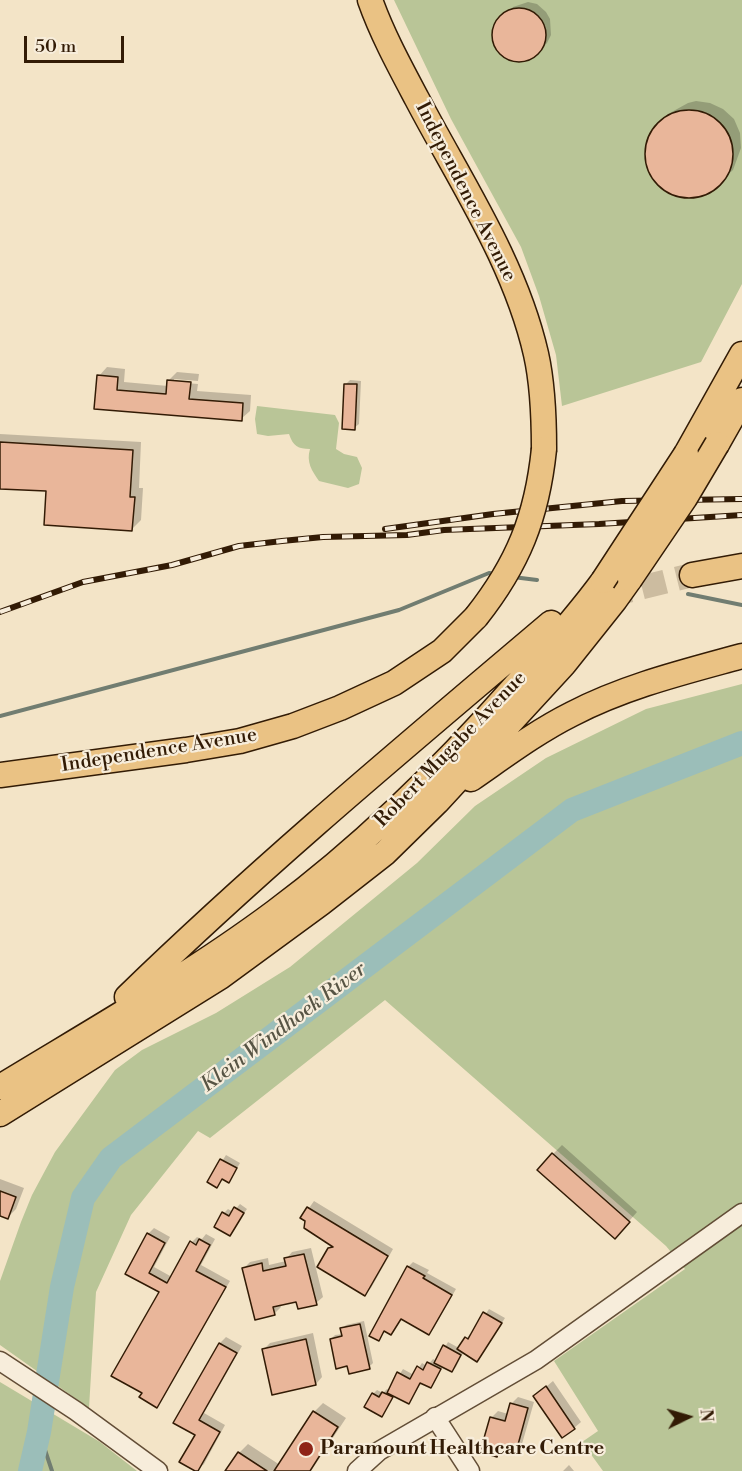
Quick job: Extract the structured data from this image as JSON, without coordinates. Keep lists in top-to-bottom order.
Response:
{
  "streets": {
    "main road": ["Independence Avenue", "Robert Mugabe Avenue"]
  },
  "water": ["Klein Windhoek River"],
  "places": ["Paramount Healthcare Centre"],
  "scale_bar": "50 m",
  "north": "right"
}
